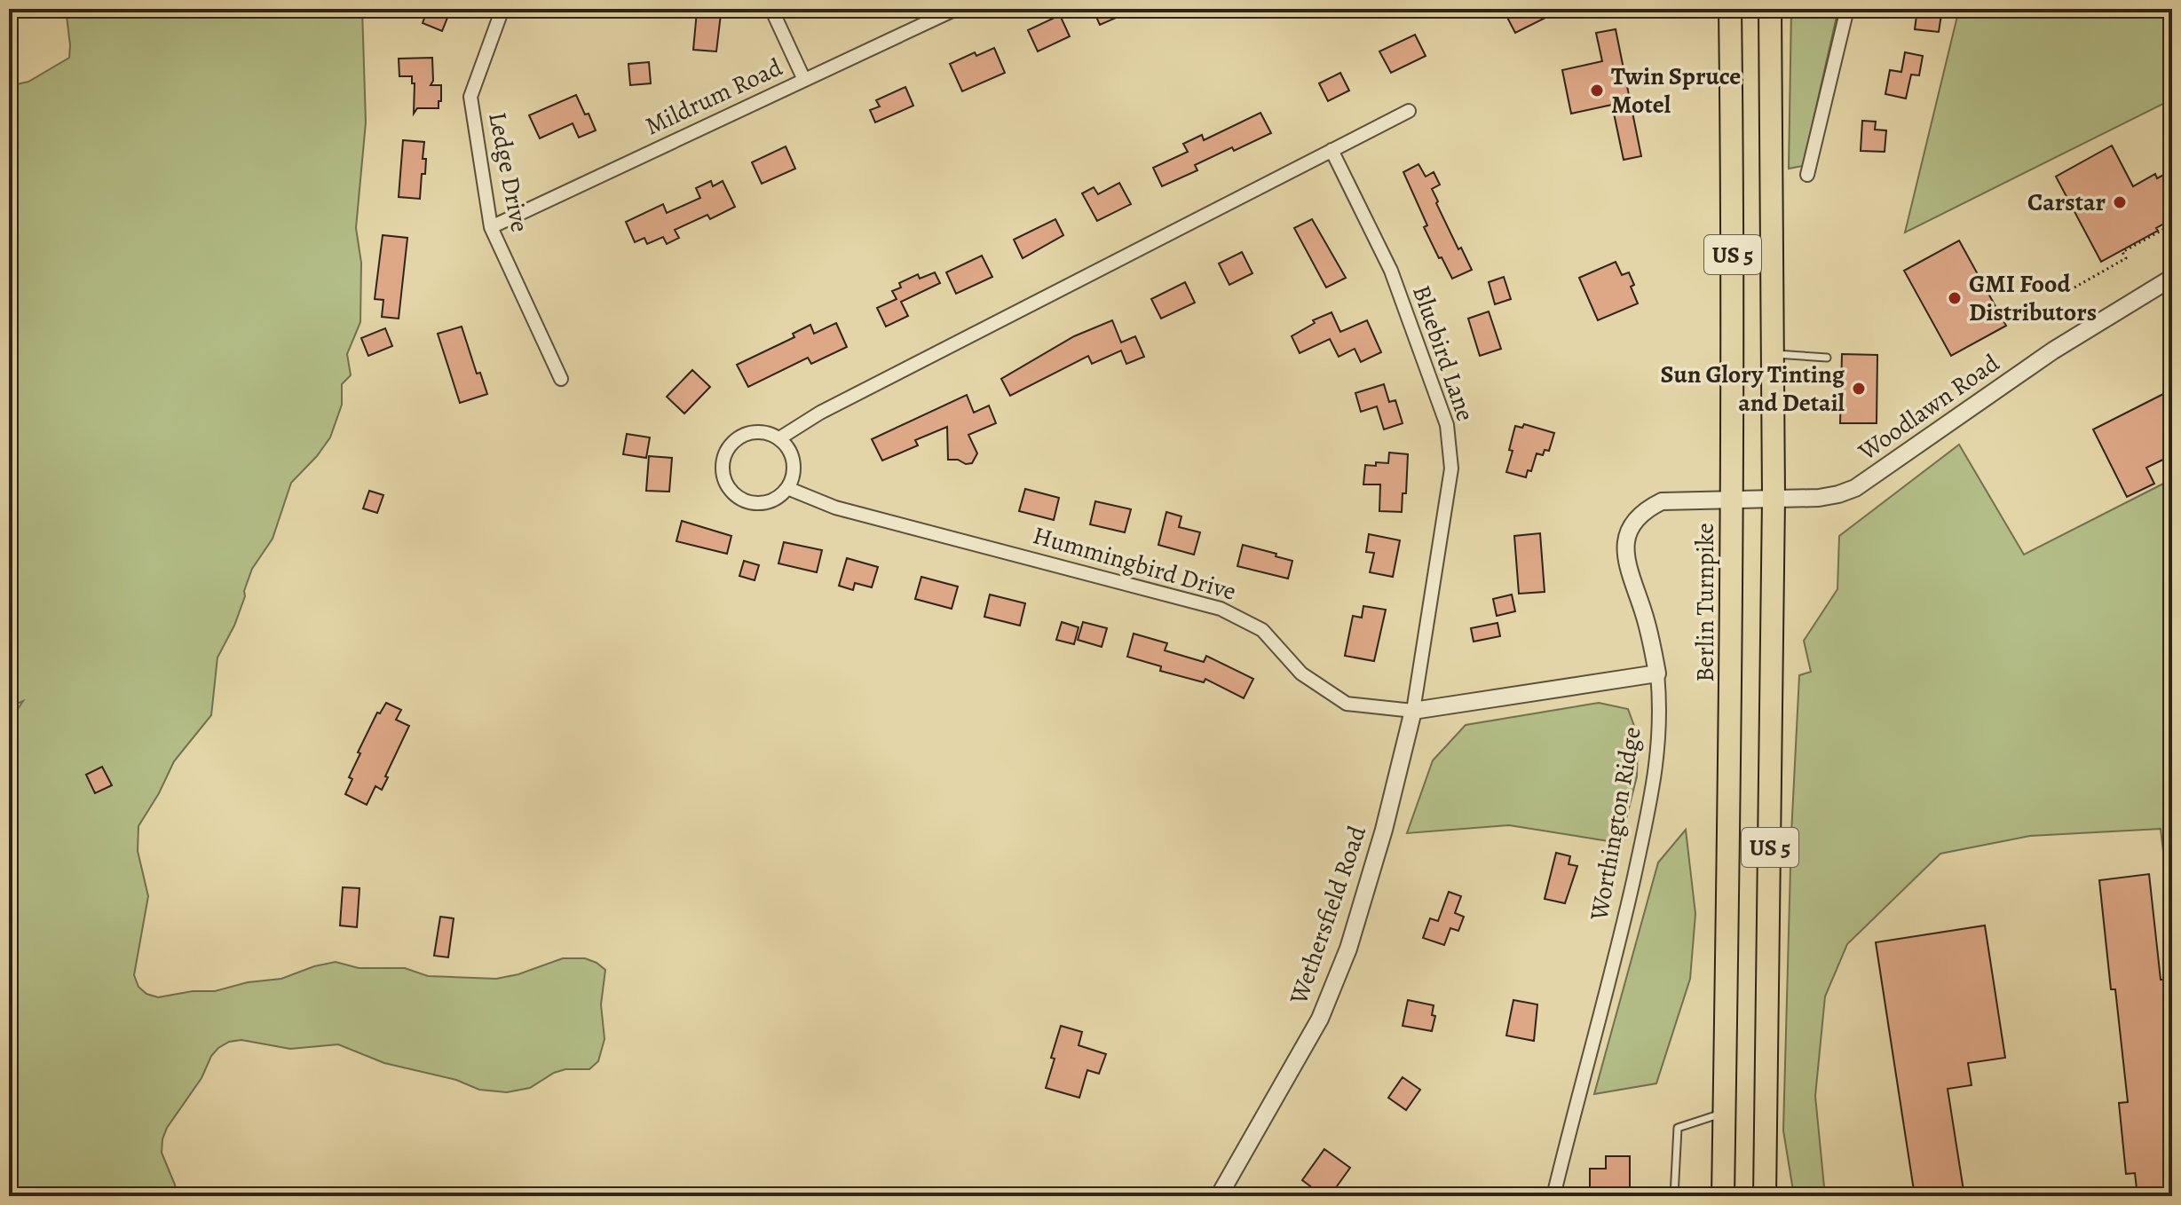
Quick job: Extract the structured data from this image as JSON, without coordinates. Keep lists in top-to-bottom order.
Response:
{
  "streets": {
    "highway": ["US 5", "Berlin Turnpike"],
    "street": [
      "Mildrum Road",
      "Ledge Drive",
      "Bluebird Lane",
      "Woodlawn Road",
      "Hummingbird Drive",
      "Worthington Ridge",
      "Wethersfield Road"
    ]
  },
  "crossings": [
    ["Mildrum Road", "Ledge Drive"],
    ["US 5", "Woodlawn Road"],
    ["Bluebird Lane", "Hummingbird Drive"],
    ["Bluebird Lane", "Wethersfield Road"],
    ["Woodlawn Road", "Berlin Turnpike"],
    ["Woodlawn Road", "Worthington Ridge"],
    ["Hummingbird Drive", "Worthington Ridge"],
    ["Hummingbird Drive", "Wethersfield Road"],
    ["Berlin Turnpike", "Worthington Ridge"]
  ],
  "places": [
    "Twin Spruce Motel",
    "Carstar",
    "GMI Food Distributors",
    "Sun Glory Tinting and Detail"
  ]
}
